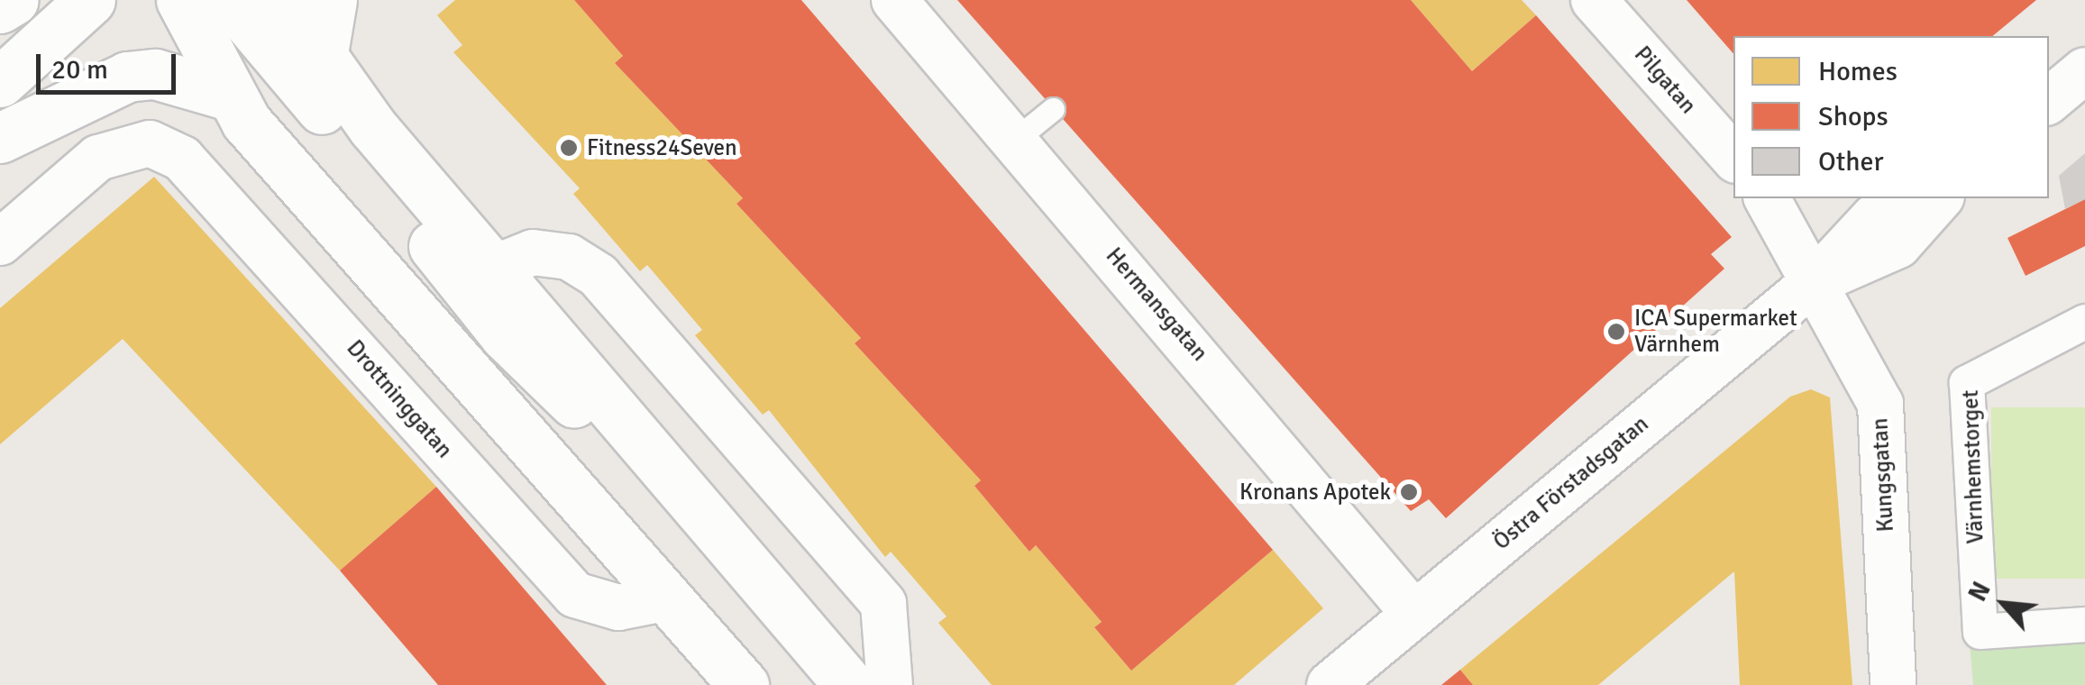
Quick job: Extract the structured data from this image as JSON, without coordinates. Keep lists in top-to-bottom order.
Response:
{
  "streets": {
    "street": [
      "Pilgatan",
      "Hermansgatan",
      "Drottninggatan",
      "Värnhemstorget",
      "Kungsgatan",
      "Östra Förstadsgatan"
    ]
  },
  "crossings": [
    ["Hermansgatan", "Östra Förstadsgatan"],
    ["Kungsgatan", "Östra Förstadsgatan"]
  ],
  "places": ["Fitness24Seven", "ICA Supermarket Värnhem", "Kronans Apotek"],
  "legend": ["Homes", "Shops", "Other"],
  "scale_bar": "20 m",
  "north": "top left"
}
